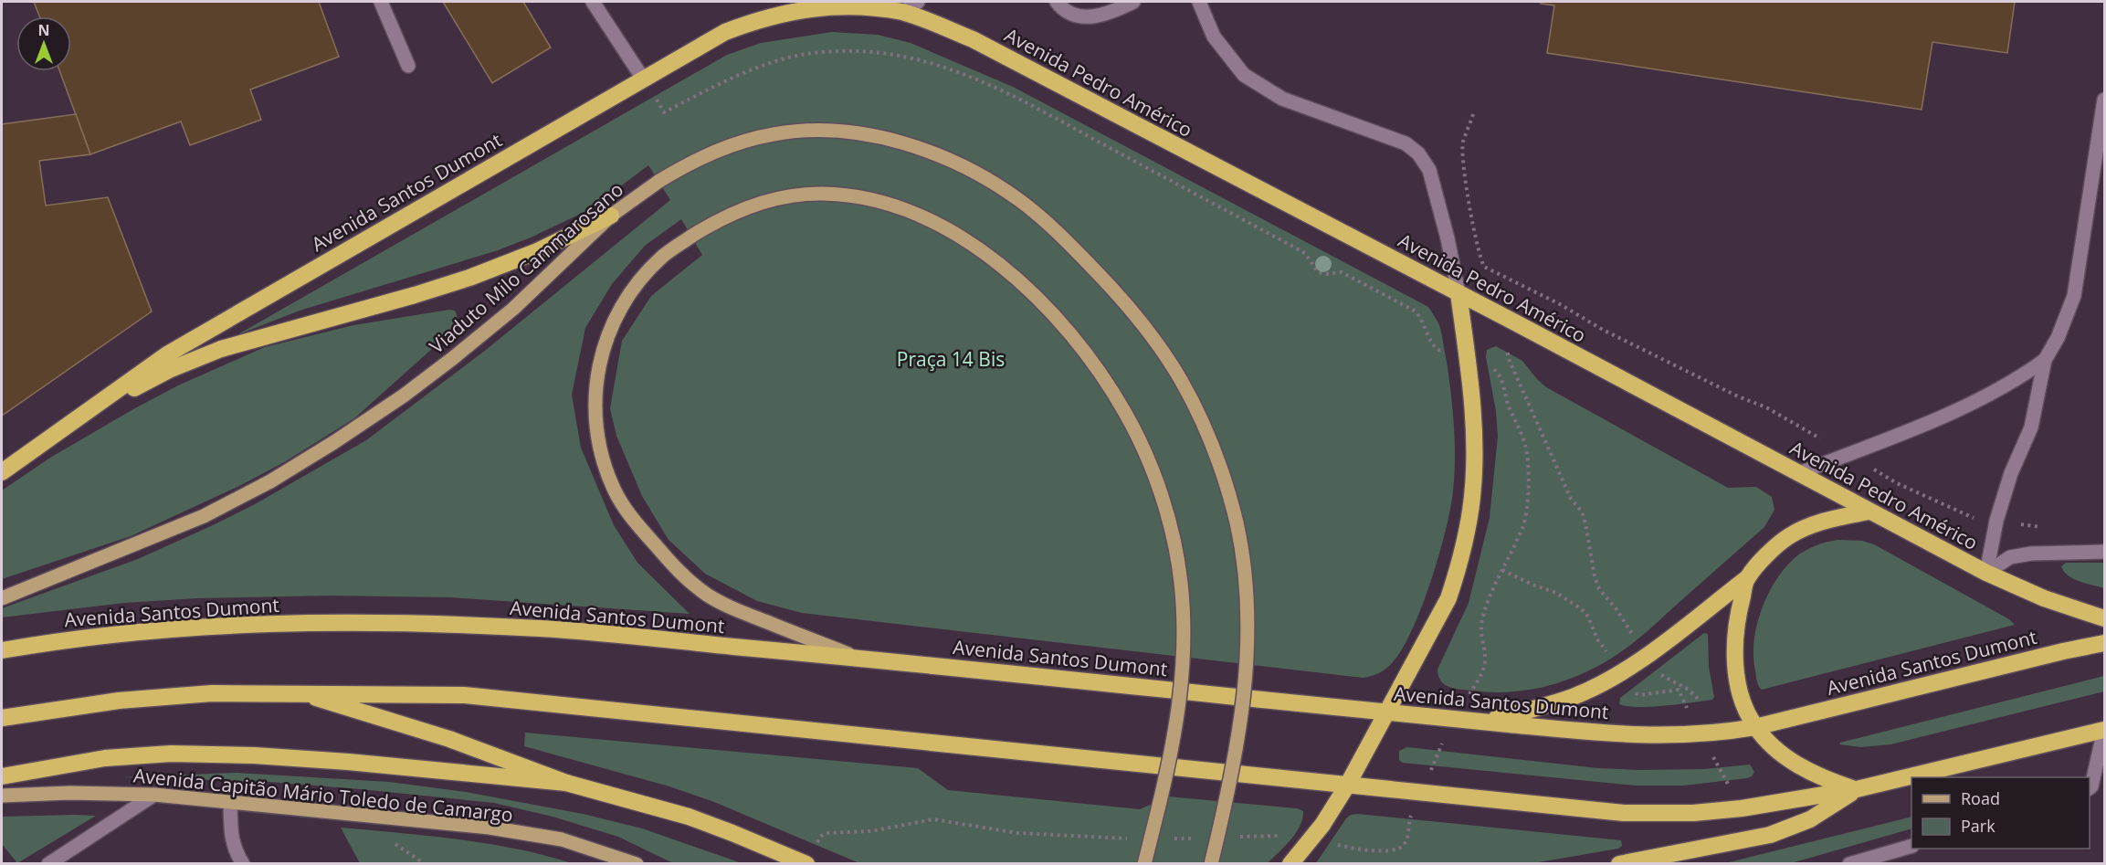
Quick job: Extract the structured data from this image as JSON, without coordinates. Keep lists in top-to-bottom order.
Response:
{
  "streets": {
    "highway": ["Avenida Pedro Américo", "Avenida Santos Dumont"],
    "main road": ["Viaduto Milo Cammarosano", "Avenida Capitão Mário Toledo de Camargo"]
  },
  "crossings": [
    ["Avenida Pedro Américo", "Avenida Santos Dumont"]
  ],
  "parks": ["Praça 14 Bis"],
  "legend": ["Road", "Park"],
  "north": "top"
}
